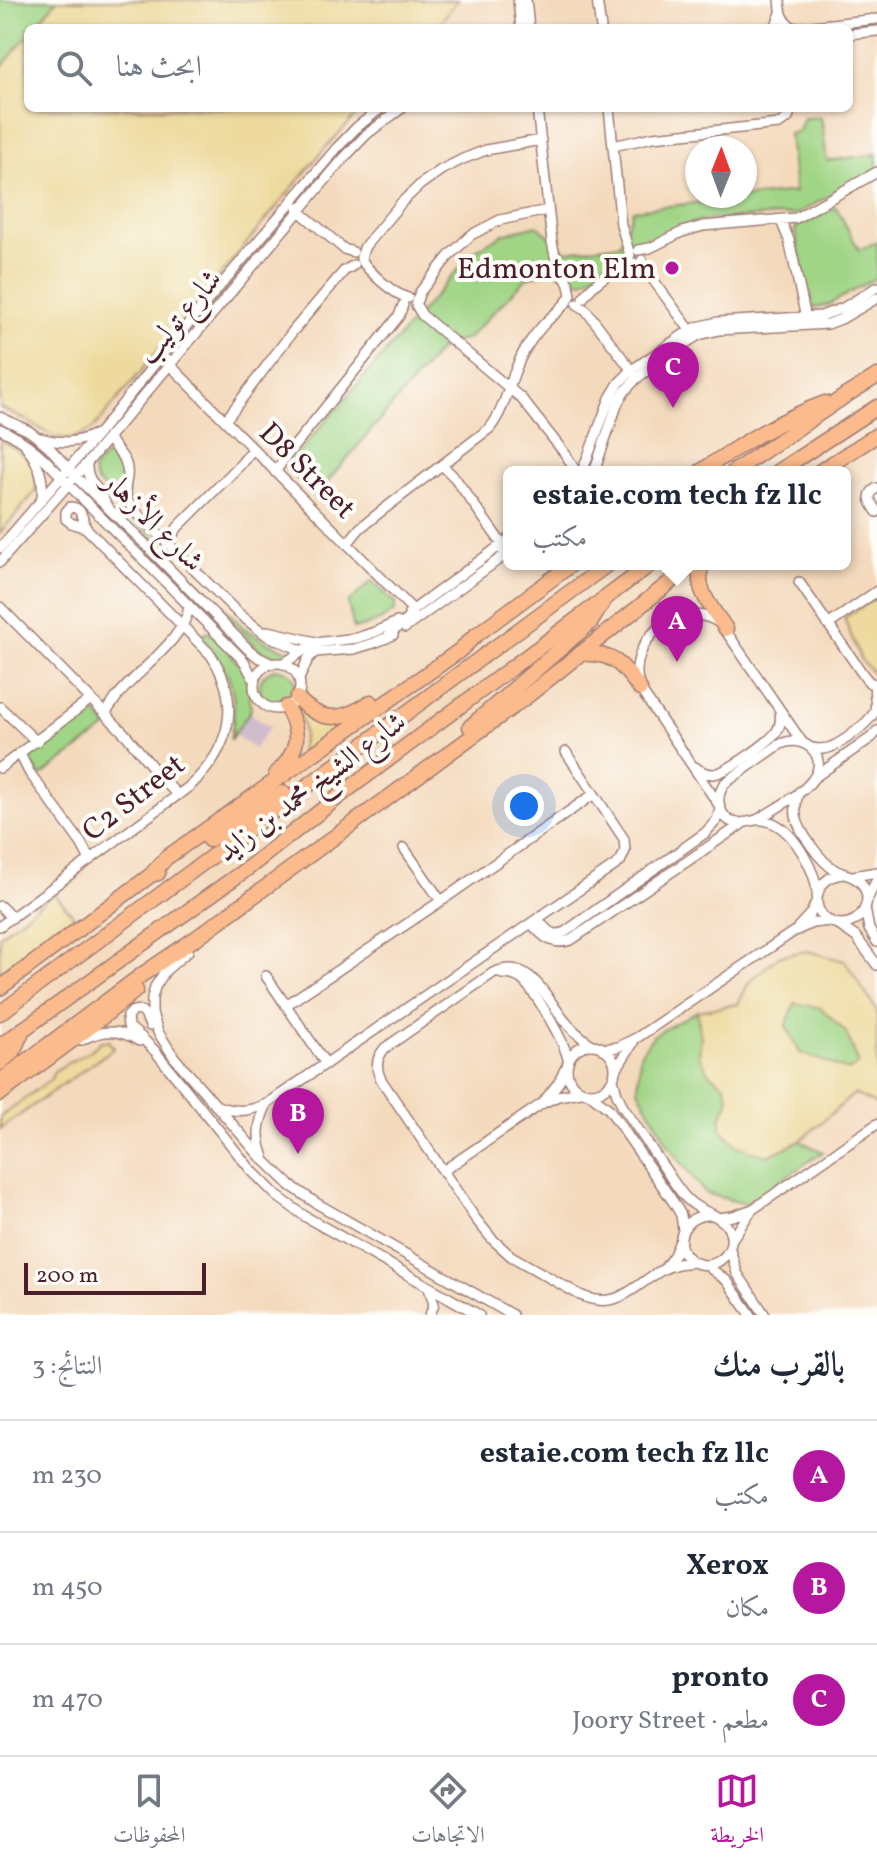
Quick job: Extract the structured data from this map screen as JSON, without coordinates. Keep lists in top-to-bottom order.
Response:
{
  "streets": {
    "highway": ["شارع الشيخ محمد بن زايد"],
    "street": [
      "شارع توليب",
      "D8 Street",
      "شارع الأزهار",
      "C2 Street"
    ]
  },
  "crossings": [
    ["شارع توليب", "D8 Street"],
    ["شارع توليب", "شارع الأزهار"]
  ],
  "places": ["Edmonton Elm"],
  "scale_bar": "200 m",
  "north": "top",
  "page": {
    "search": "ابحث هنا",
    "pins": ["C", "A", "B"],
    "popup": ["estaie.com tech fz llc", "مكتب"],
    "scale": "200 m",
    "heading": ["بالقرب منك", "النتائج: 3"],
    "list": [
      {
        "mark": "A",
        "name": "estaie.com tech fz llc",
        "note": "مكتب",
        "value": "230 m"
      },
      {
        "mark": "B",
        "name": "Xerox",
        "note": "مكان",
        "value": "450 m"
      },
      {
        "mark": "C",
        "name": "pronto",
        "note": "مطعم · Joory Street",
        "value": "470 m"
      }
    ],
    "nav": ["الخريطة", "الاتجاهات", "المحفوظات"]
  }
}
